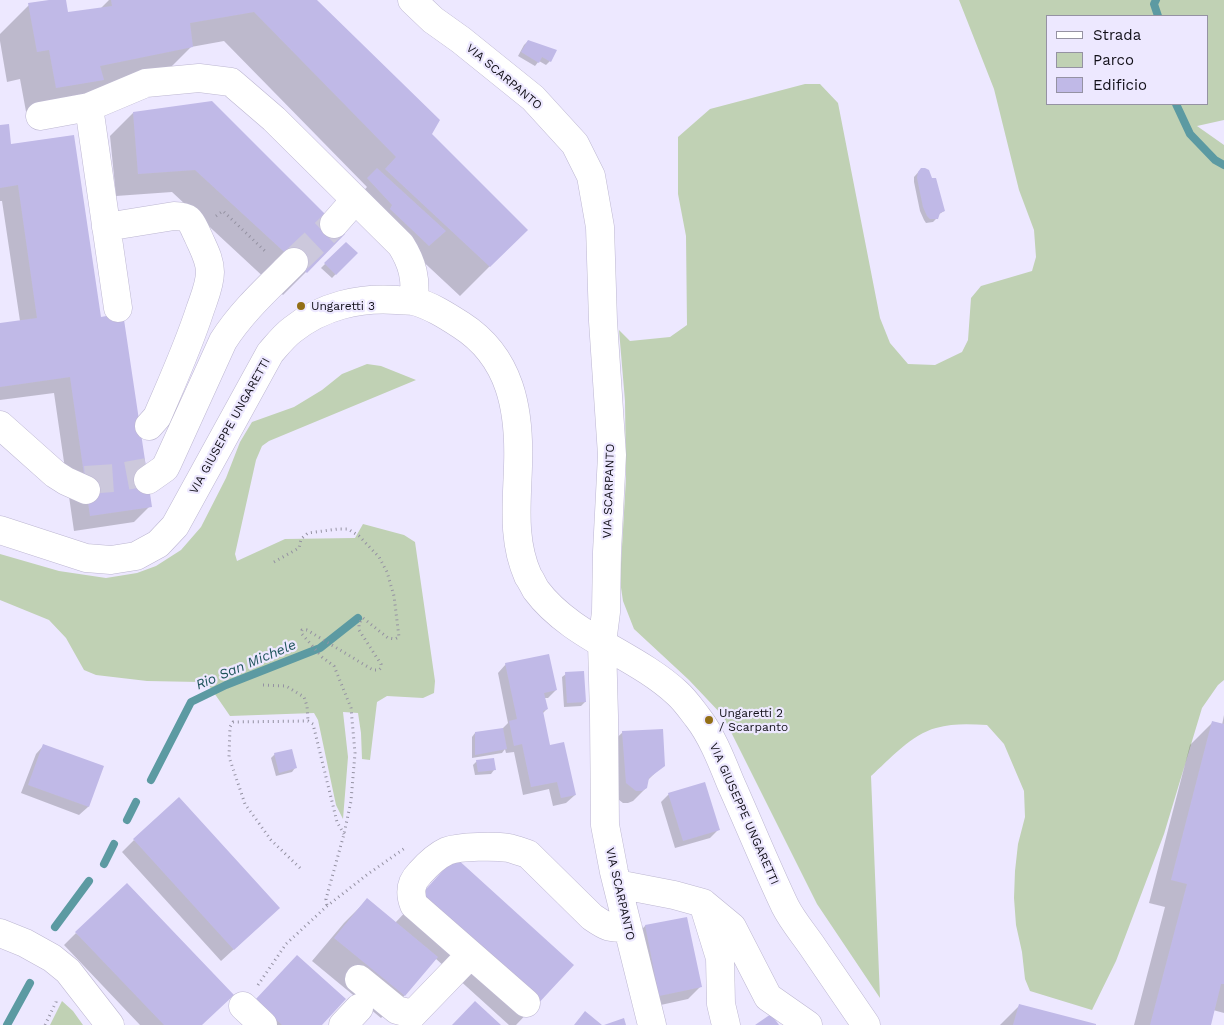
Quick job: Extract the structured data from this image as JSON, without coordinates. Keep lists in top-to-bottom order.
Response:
{
  "streets": {
    "street": ["VIA SCARPANTO", "VIA GIUSEPPE UNGARETTI"]
  },
  "crossings": [
    ["VIA SCARPANTO", "VIA GIUSEPPE UNGARETTI"]
  ],
  "water": ["Rio San Michele"],
  "places": ["Ungaretti 3", "Ungaretti 2 / Scarpanto"],
  "legend": ["Strada", "Parco", "Edificio"]
}
